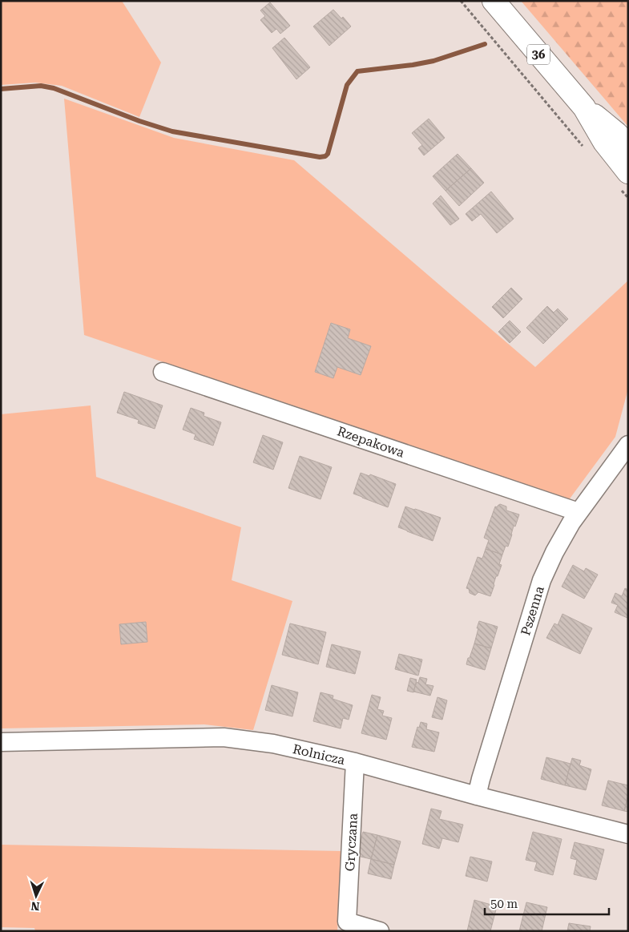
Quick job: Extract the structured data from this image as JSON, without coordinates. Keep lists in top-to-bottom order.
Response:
{
  "streets": {
    "main road": ["36"],
    "street": [
      "Rzepakowa",
      "Pszenna",
      "Rolnicza",
      "Gryczana"
    ]
  },
  "crossings": [
    ["Rzepakowa", "Pszenna"],
    ["Pszenna", "Rolnicza"],
    ["Rolnicza", "Gryczana"]
  ],
  "scale_bar": "50 m",
  "north": "bottom"
}
